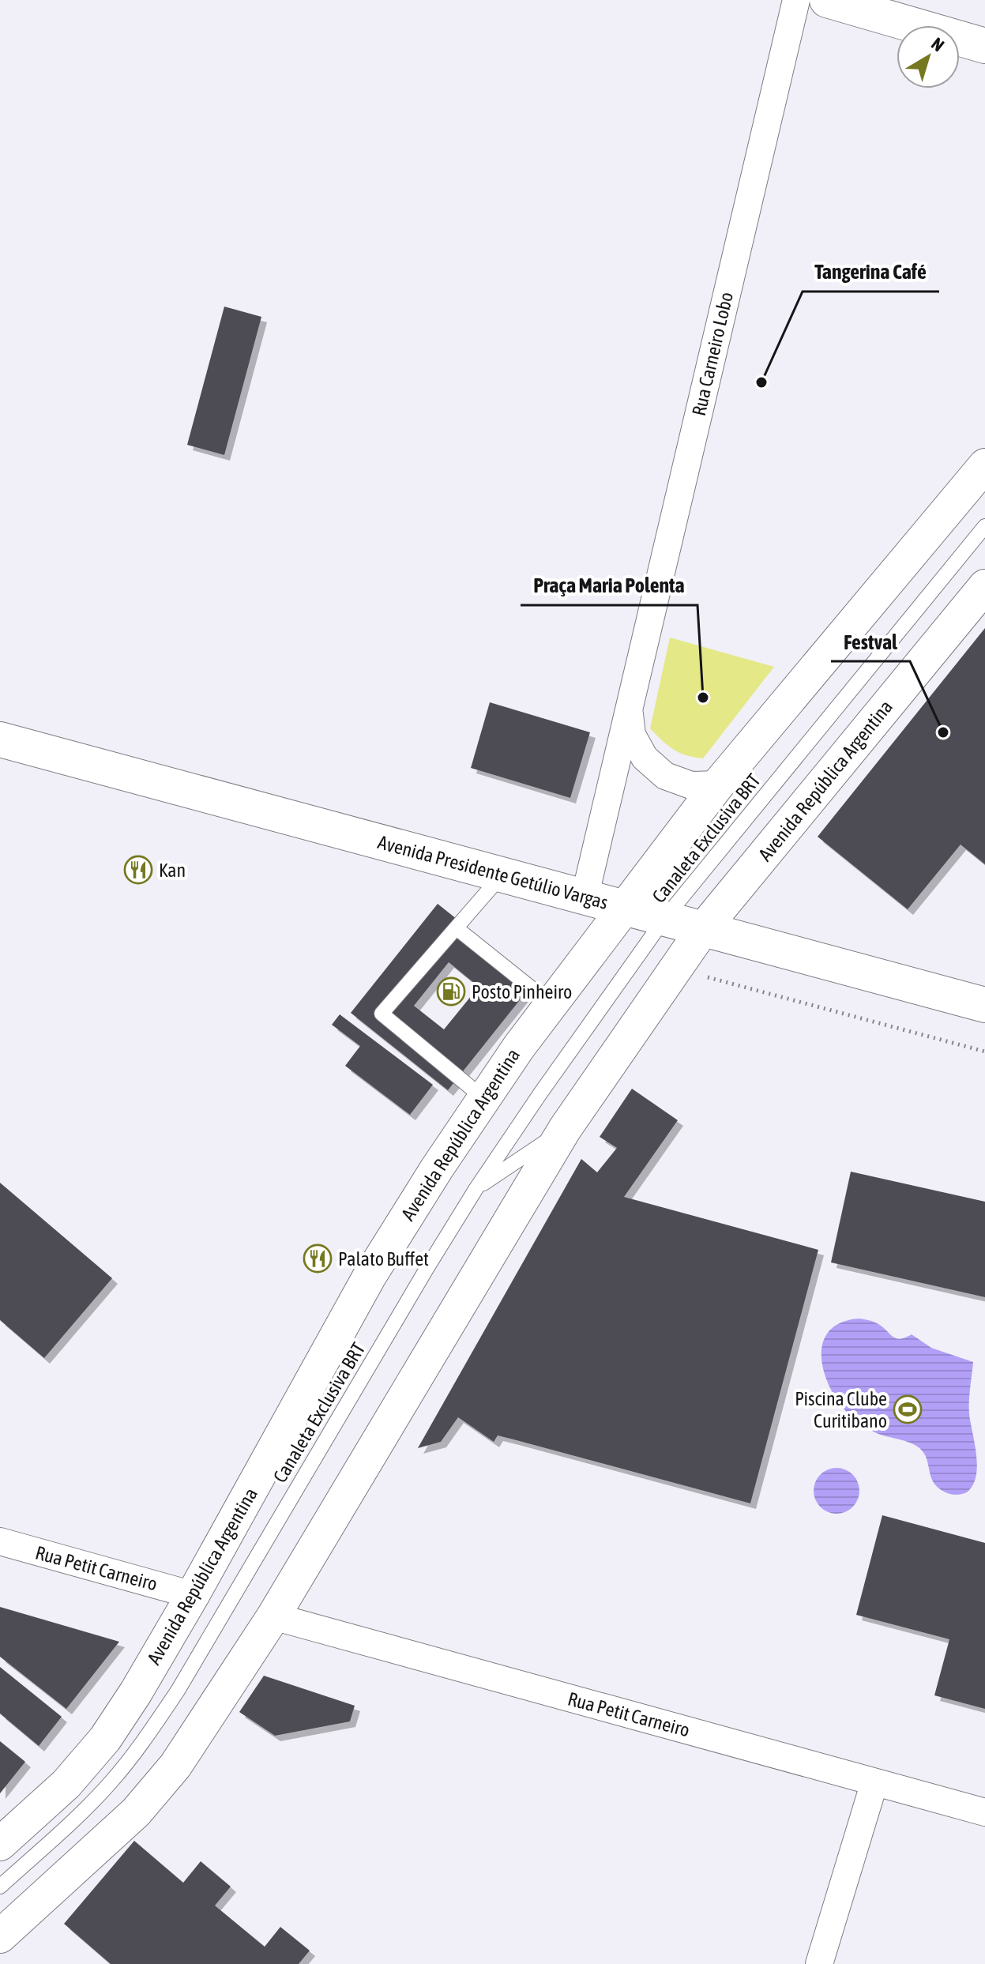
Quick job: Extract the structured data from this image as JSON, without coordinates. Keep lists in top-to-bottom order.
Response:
{
  "streets": {
    "main road": ["Avenida Presidente Getúlio Vargas"],
    "street": ["Rua Carneiro Lobo", "Avenida República Argentina", "Rua Petit Carneiro"],
    "lane": ["Canaleta Exclusiva BRT"]
  },
  "crossings": [
    ["Rua Carneiro Lobo", "Avenida República Argentina"],
    ["Rua Carneiro Lobo", "Avenida Presidente Getúlio Vargas"],
    ["Avenida República Argentina", "Canaleta Exclusiva BRT"],
    ["Avenida República Argentina", "Avenida Presidente Getúlio Vargas"],
    ["Avenida República Argentina", "Rua Petit Carneiro"],
    ["Canaleta Exclusiva BRT", "Avenida Presidente Getúlio Vargas"]
  ],
  "places": {
    "other": ["Tangerina Café", "Praça Maria Polenta", "Festval"],
    "restaurant": ["Kan", "Palato Buffet"],
    "fuel station": ["Posto Pinheiro"],
    "sports": ["Piscina Clube Curitibano"]
  },
  "north": "top right"
}
